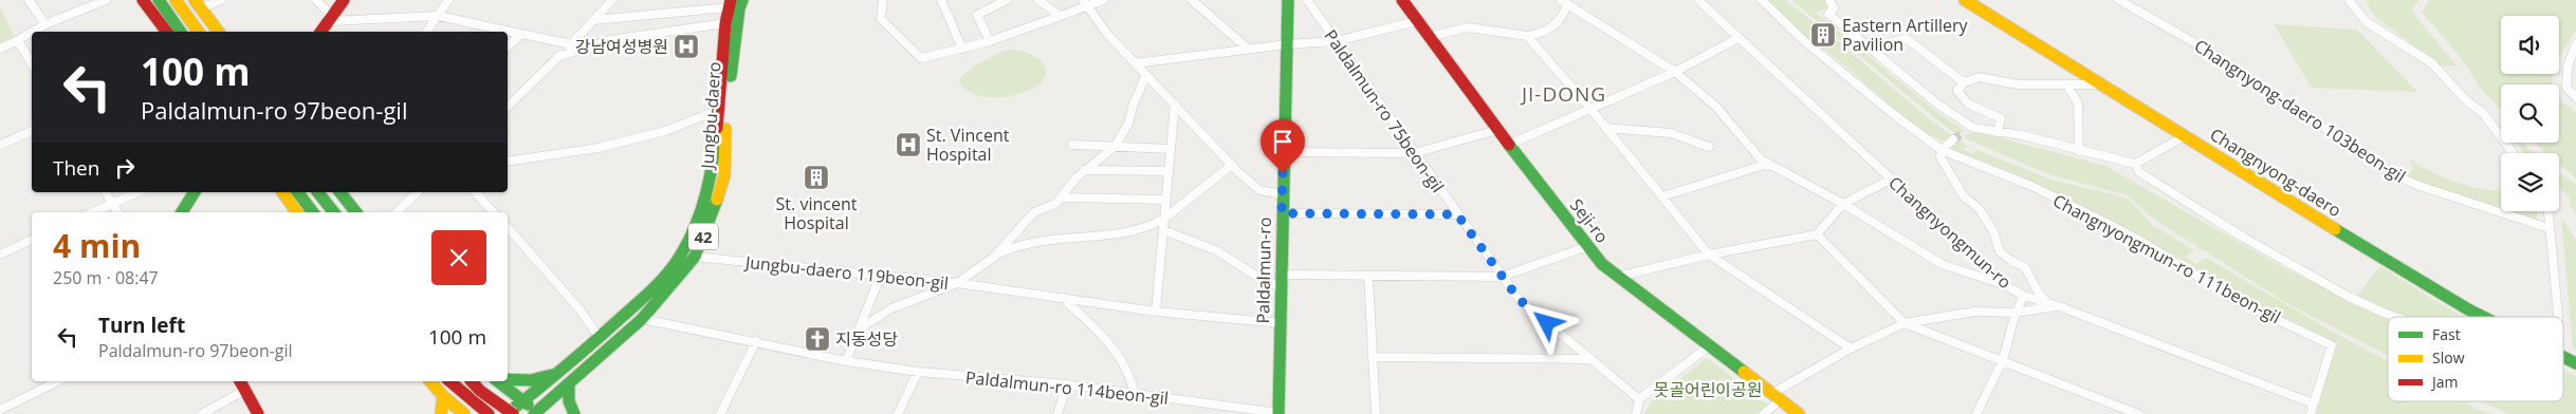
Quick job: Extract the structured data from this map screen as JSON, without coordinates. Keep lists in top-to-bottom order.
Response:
{
  "streets": {
    "main road": [
      "Jungbu-daero",
      "Changnyong-daero",
      "Seji-ro",
      "42",
      "Paldalmun-ro"
    ],
    "street": [
      "Paldalmun-ro 75beon-gil",
      "Changnyong-daero 103beon-gil",
      "Changnyongmun-ro",
      "Changnyongmun-ro 111beon-gil",
      "Jungbu-daero 119beon-gil",
      "Paldalmun-ro 114beon-gil"
    ]
  },
  "crossings": [
    ["Jungbu-daero", "Jungbu-daero 119beon-gil"],
    ["Jungbu-daero", "Paldalmun-ro 114beon-gil"],
    ["Changnyongmun-ro", "Changnyongmun-ro 111beon-gil"],
    ["Paldalmun-ro", "Paldalmun-ro 114beon-gil"]
  ],
  "districts": ["JI-DONG"],
  "parks": ["못골어린이공원"],
  "places": {
    "building": ["Eastern Artillery Pavilion", "St. vincent Hospital"],
    "hospital": ["강남여성병원", "St. Vincent Hospital"],
    "church": ["지동성당"]
  },
  "legend": ["Fast", "Slow", "Jam"],
  "page": {
    "turn": ["100 m", "Paldalmun-ro 97beon-gil"],
    "then": "Then",
    "heading": ["4 min", "250 m · 08:47"],
    "list": [
      {
        "name": "Turn left",
        "note": "Paldalmun-ro 97beon-gil",
        "value": "100 m"
      }
    ]
  }
}
